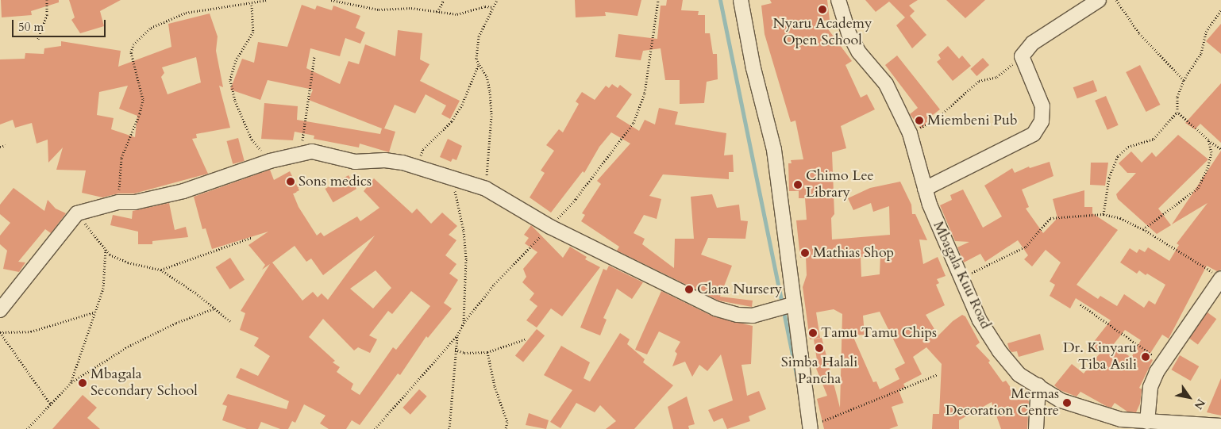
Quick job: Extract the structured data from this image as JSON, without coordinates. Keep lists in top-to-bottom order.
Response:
{
  "streets": {
    "street": ["Mbagala Kuu Road"]
  },
  "places": [
    "Nyaru Academy Open School",
    "Miembeni Pub",
    "Sons medics",
    "Chimo Lee Library",
    "Mathias Shop",
    "Clara Nursery",
    "Tamu Tamu Chips",
    "Simba Halali Pancha",
    "Dr. Kinyaru Tiba Asili",
    "Mbagala Secondary School",
    "Mermas Decoration Centre"
  ],
  "scale_bar": "50 m",
  "north": "bottom right"
}
